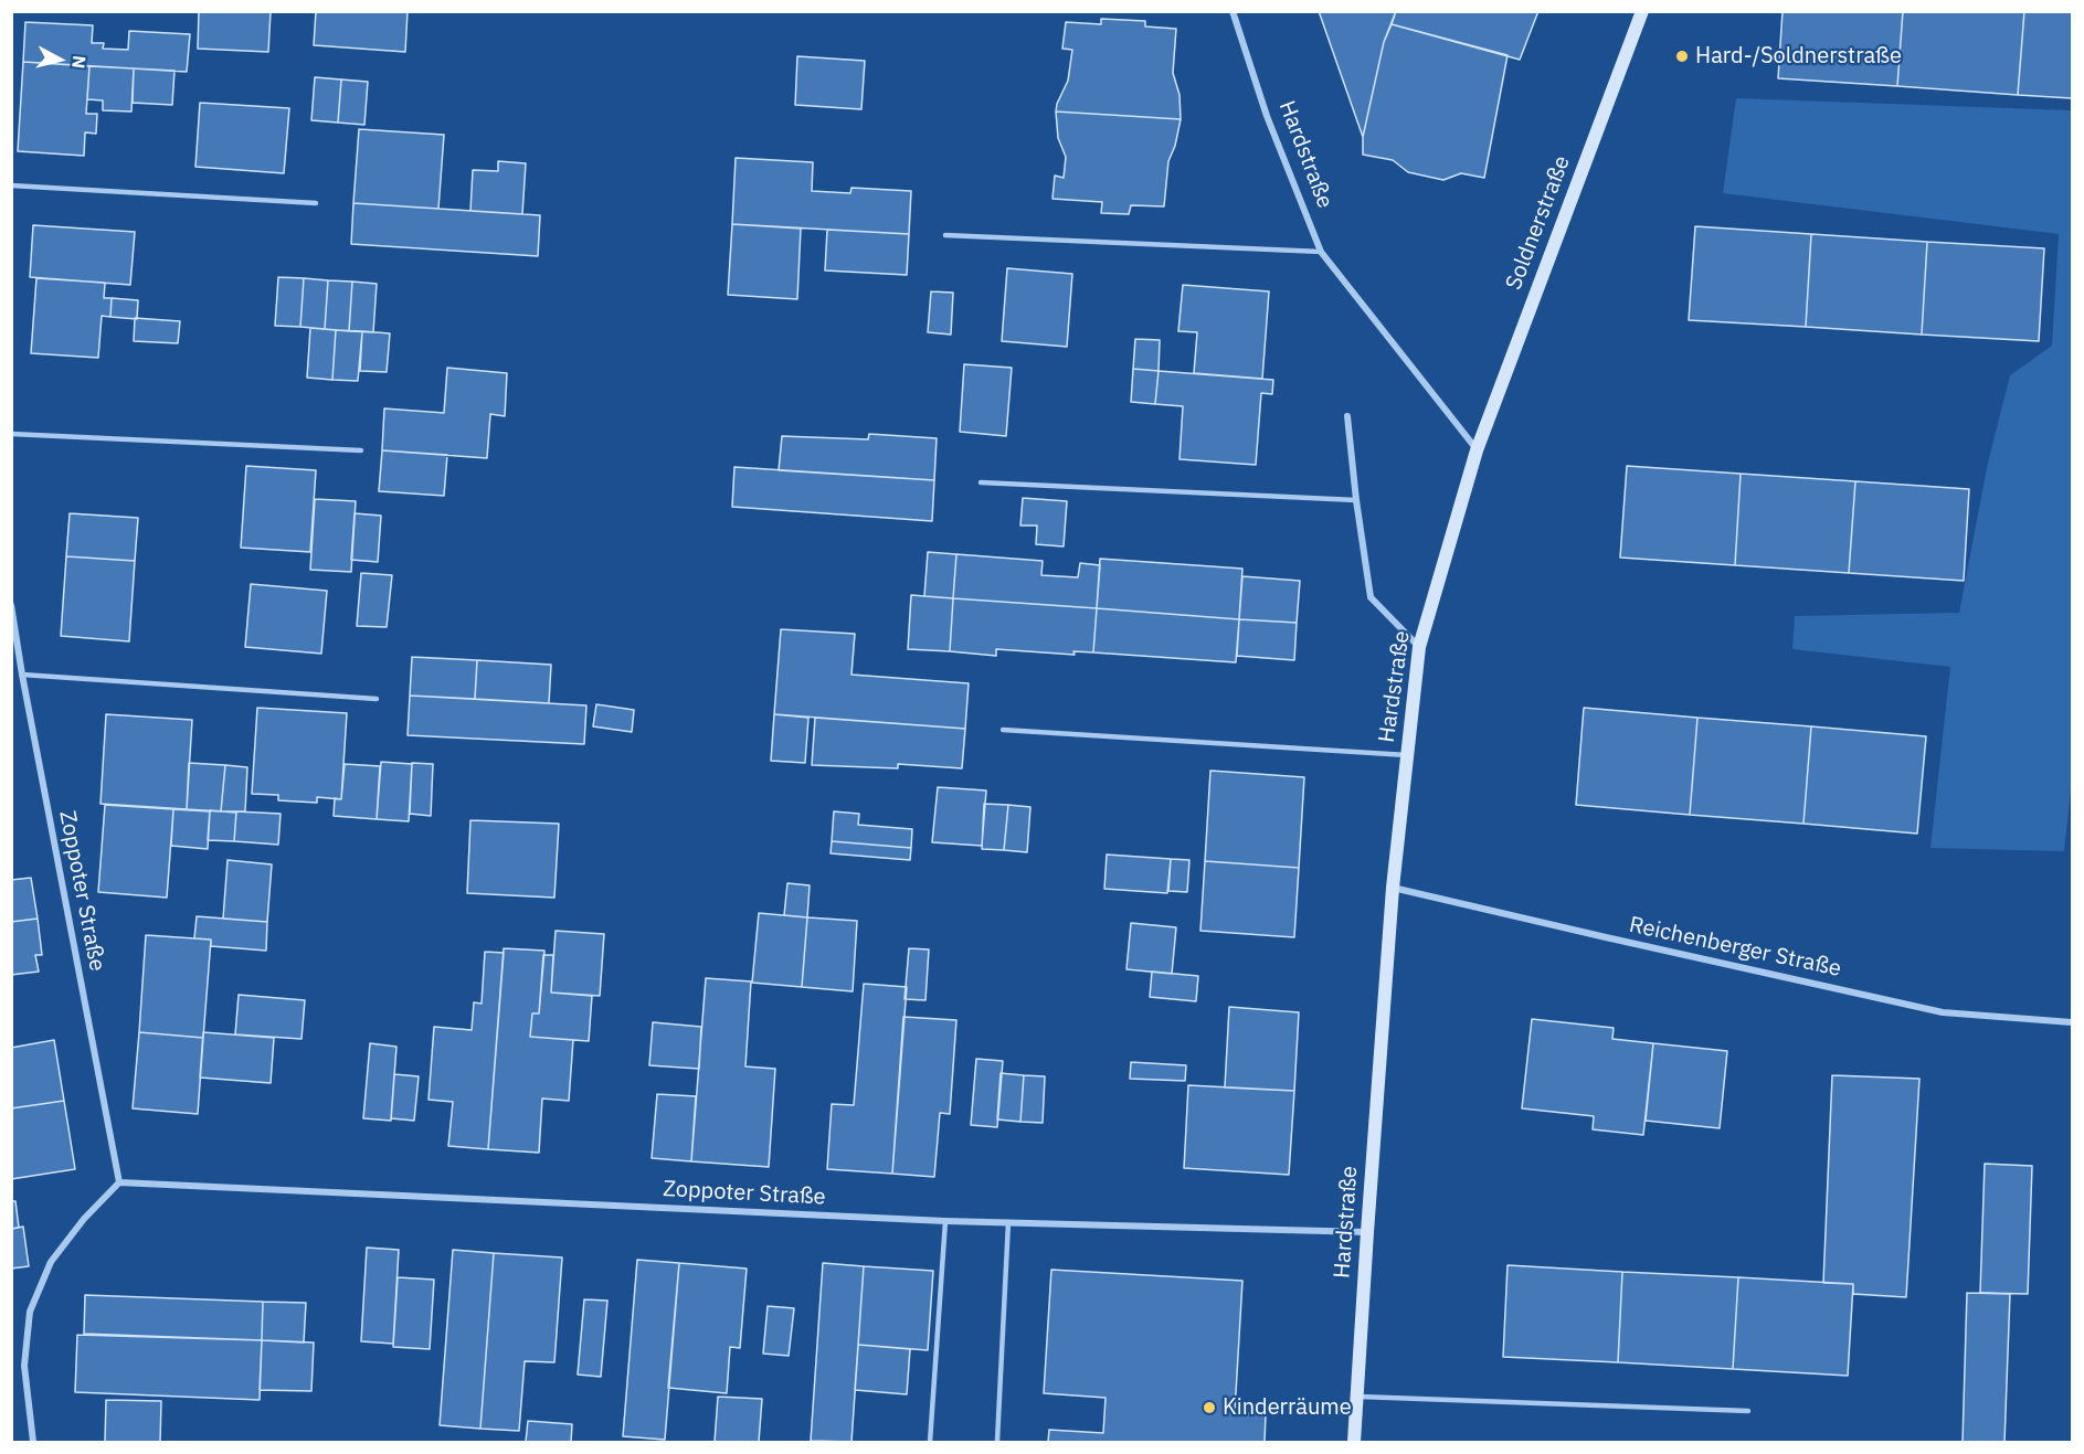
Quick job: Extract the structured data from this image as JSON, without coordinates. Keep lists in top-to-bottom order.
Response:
{
  "streets": {
    "street": [
      "Hardstraße",
      "Soldnerstraße",
      "Zoppoter Straße",
      "Reichenberger Straße"
    ]
  },
  "crossings": [
    ["Hardstraße", "Soldnerstraße"],
    ["Hardstraße", "Zoppoter Straße"],
    ["Hardstraße", "Reichenberger Straße"]
  ],
  "places": ["Hard-/Soldnerstraße", "Kinderräume"],
  "north": "right"
}
